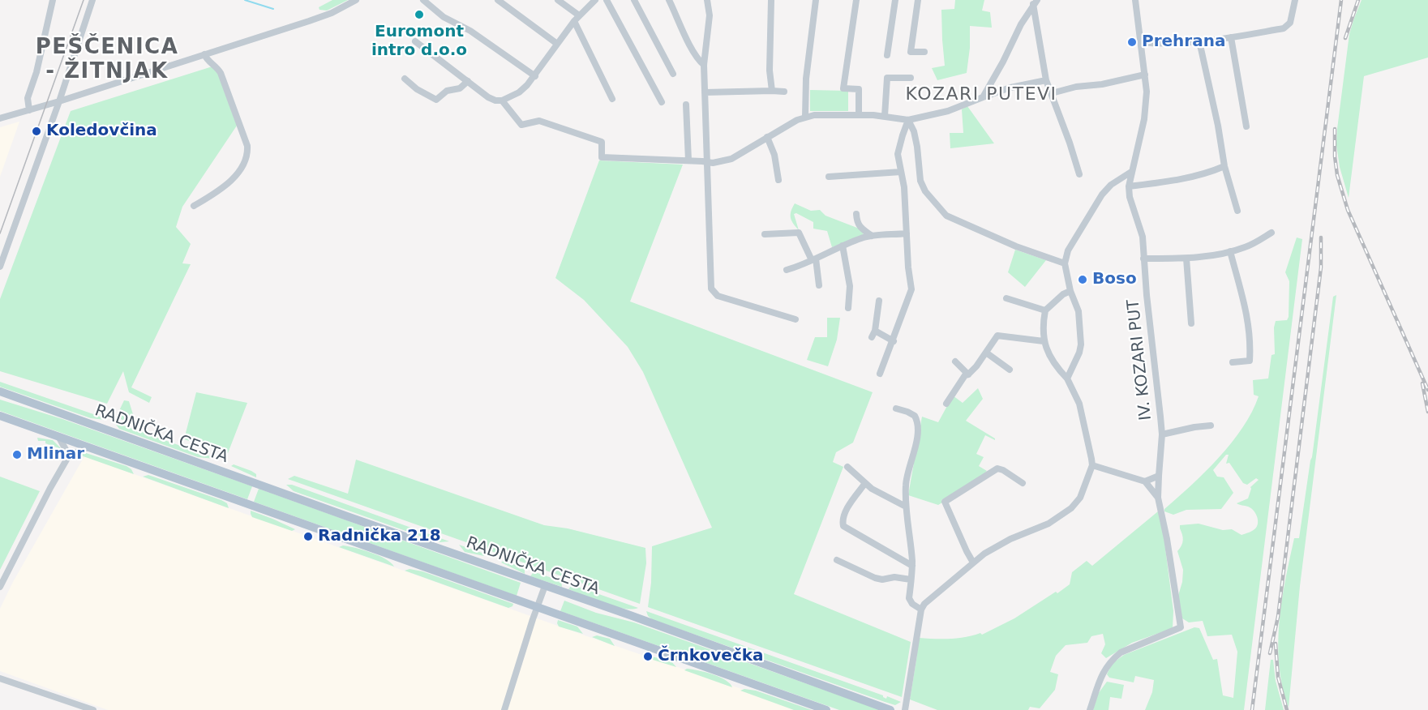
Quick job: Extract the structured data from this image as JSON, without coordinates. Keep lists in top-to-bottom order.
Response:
{
  "streets": {
    "main road": ["RADNIČKA CESTA"],
    "street": ["IV. KOZARI PUT"]
  },
  "districts": ["PEŠČENICA - ŽITNJAK", "KOZARI PUTEVI"],
  "places": [
    "Euromont intro d.o.o",
    "Prehrana",
    "Koledovčina",
    "Boso",
    "Mlinar",
    "Radnička 218",
    "Črnkovečka"
  ]
}
